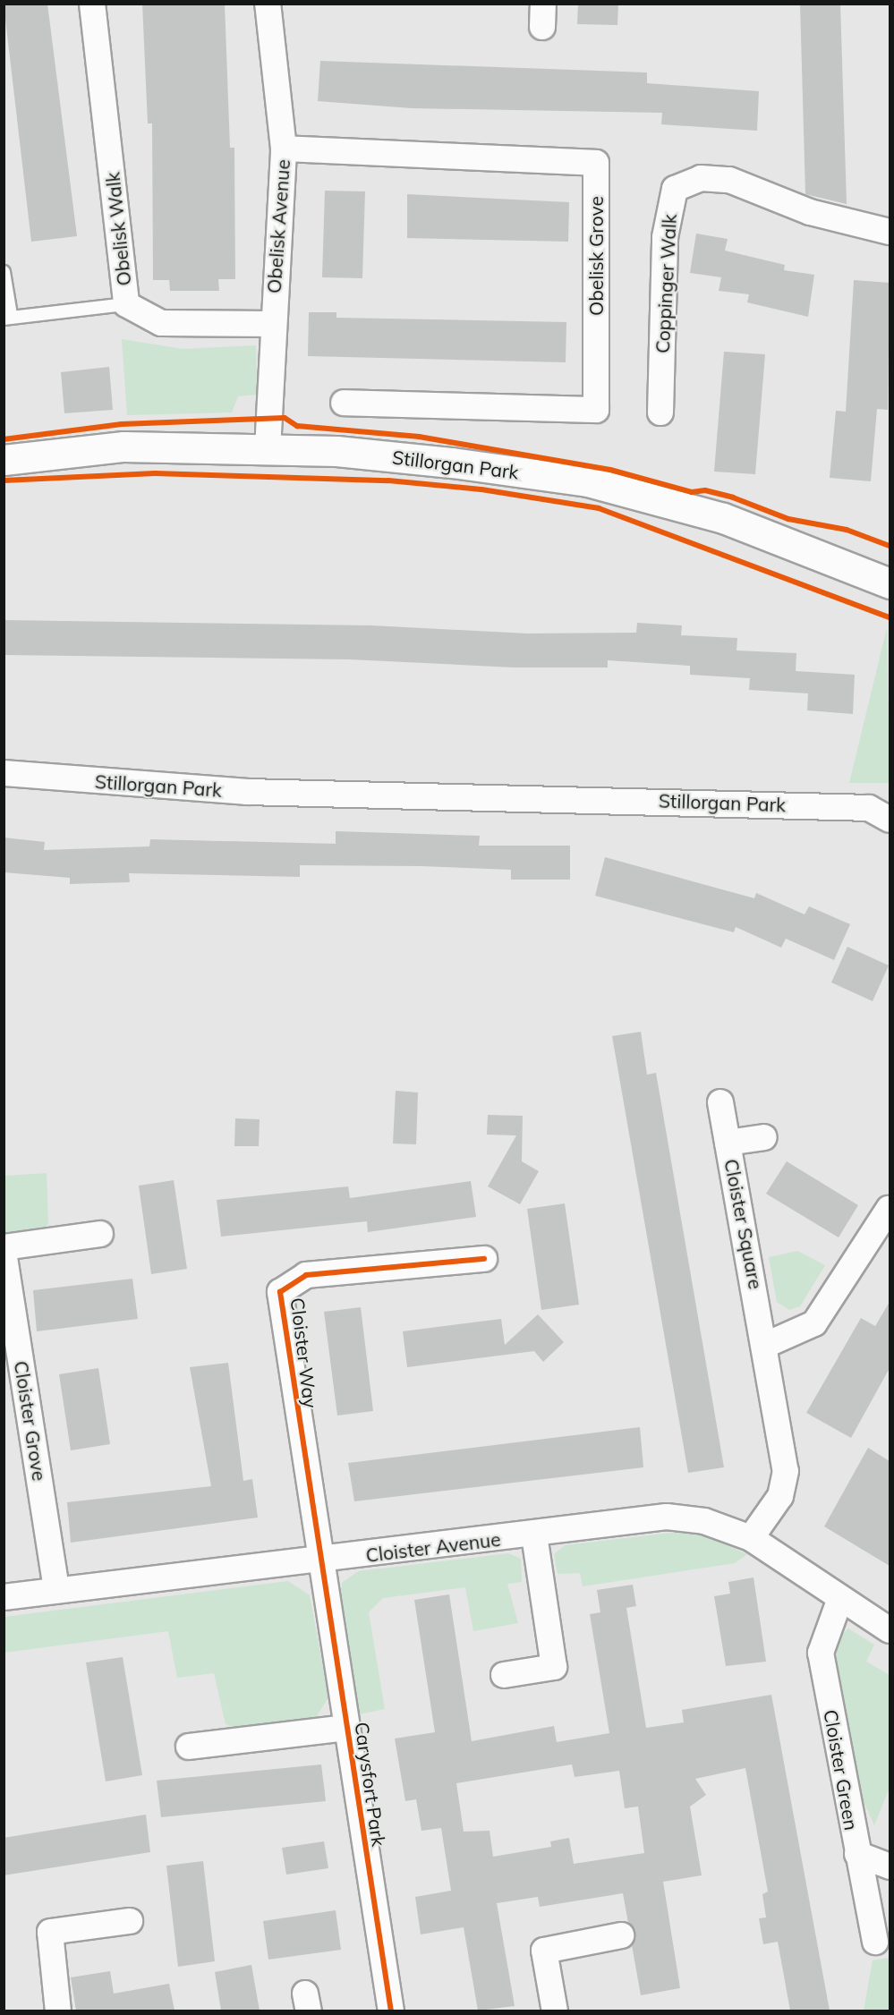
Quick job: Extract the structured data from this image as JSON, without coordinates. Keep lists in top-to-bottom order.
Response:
{
  "streets": {
    "main road": ["Stillorgan Park"],
    "street": [
      "Obelisk Avenue",
      "Obelisk Walk",
      "Obelisk Grove",
      "Coppinger Walk",
      "Cloister Square",
      "Cloister Way",
      "Cloister Grove",
      "Cloister Avenue",
      "Cloister Green",
      "Carysfort Park"
    ]
  },
  "crossings": [
    ["Obelisk Avenue", "Obelisk Walk"],
    ["Obelisk Avenue", "Obelisk Grove"],
    ["Obelisk Avenue", "Stillorgan Park"],
    ["Cloister Square", "Cloister Avenue"],
    ["Cloister Way", "Cloister Avenue"],
    ["Cloister Way", "Carysfort Park"],
    ["Cloister Grove", "Cloister Avenue"],
    ["Cloister Avenue", "Cloister Green"],
    ["Cloister Avenue", "Carysfort Park"]
  ]
}
